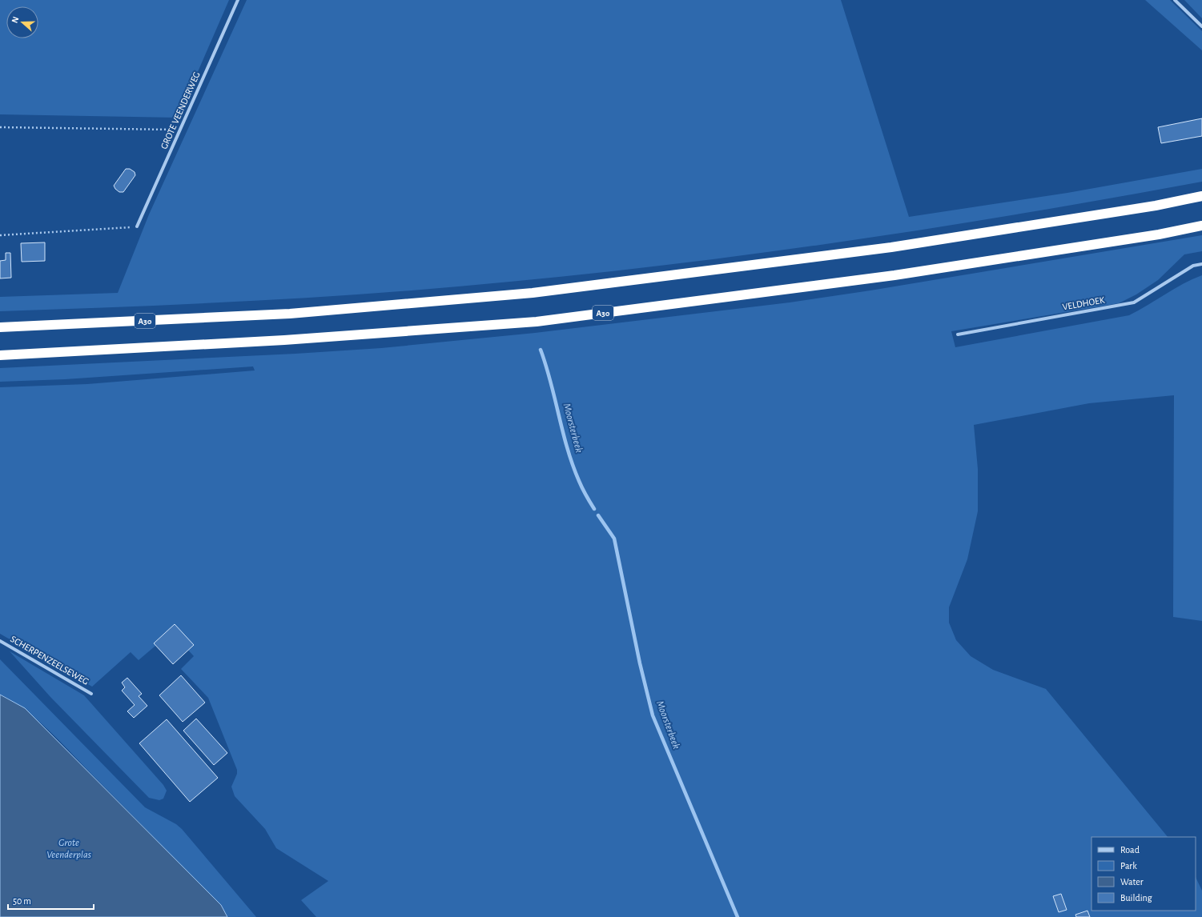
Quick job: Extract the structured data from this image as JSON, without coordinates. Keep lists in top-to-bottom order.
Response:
{
  "streets": {
    "highway": ["A30"],
    "street": ["GROTE VEENDERWEG", "VELDHOEK", "SCHERPENZEELSEWEG"]
  },
  "water": ["Moorsterbeek", "Grote Veenderplas"],
  "legend": [
    "Road",
    "Park",
    "Water",
    "Building"
  ],
  "scale_bar": "50 m",
  "north": "left"
}
